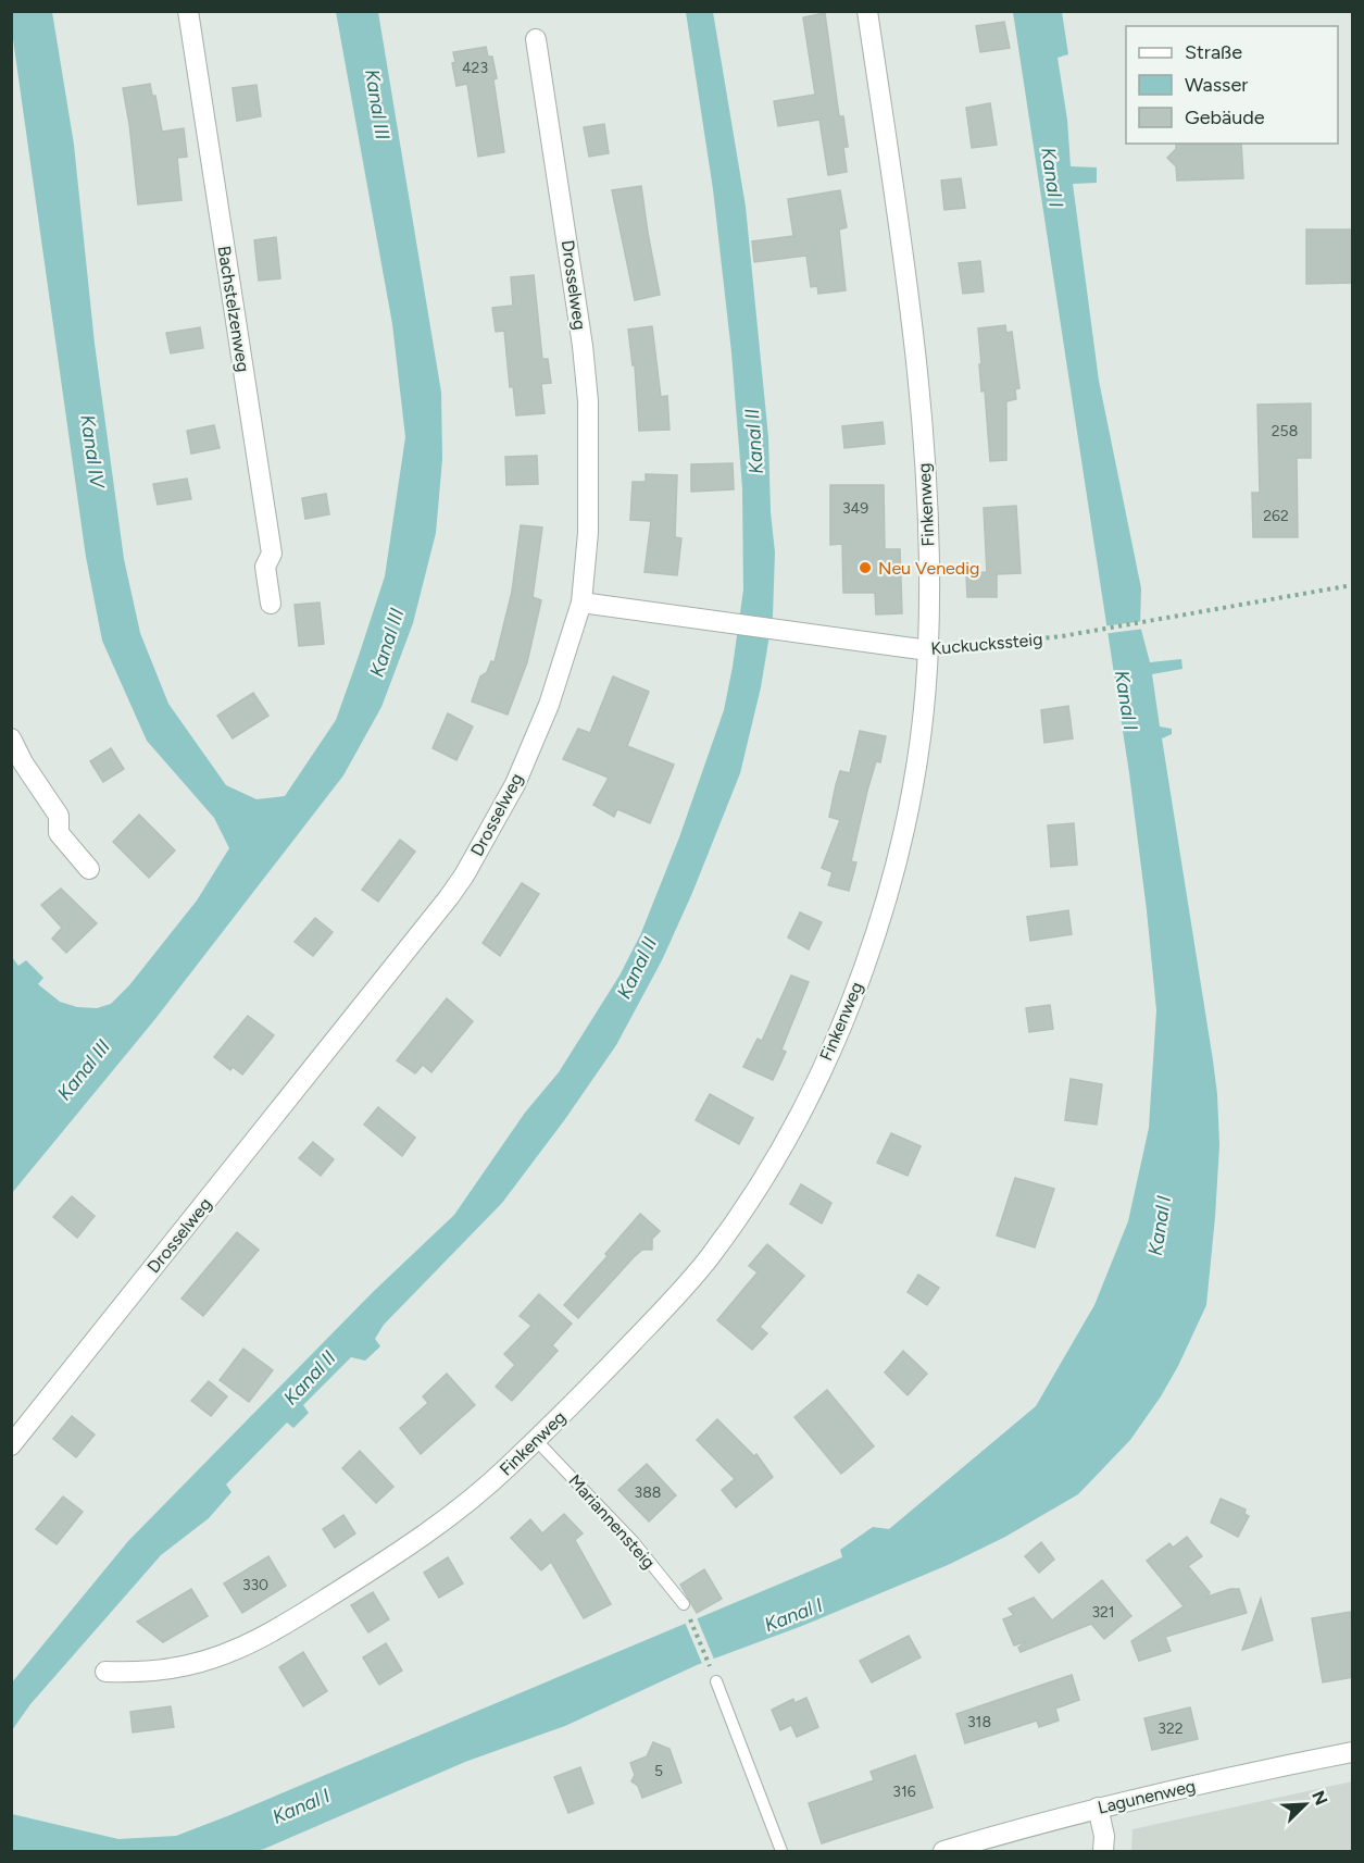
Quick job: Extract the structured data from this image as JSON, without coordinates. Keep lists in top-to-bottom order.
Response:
{
  "streets": {
    "street": [
      "Drosselweg",
      "Bachstelzenweg",
      "Finkenweg",
      "Kuckuckssteig",
      "Lagunenweg"
    ],
    "lane": ["Mariannensteig"]
  },
  "crossings": [
    ["Drosselweg", "Kuckuckssteig"],
    ["Finkenweg", "Kuckuckssteig"],
    ["Finkenweg", "Mariannensteig"]
  ],
  "water": [
    "Kanal III",
    "Kanal I",
    "Kanal II",
    "Kanal IV"
  ],
  "places": ["Neu Venedig"],
  "house_numbers": [
    "423",
    "258",
    "349",
    "262",
    "388",
    "330",
    "321",
    "318",
    "322",
    "5",
    "316"
  ],
  "legend": ["Straße", "Wasser", "Gebäude"],
  "north": "top right"
}
